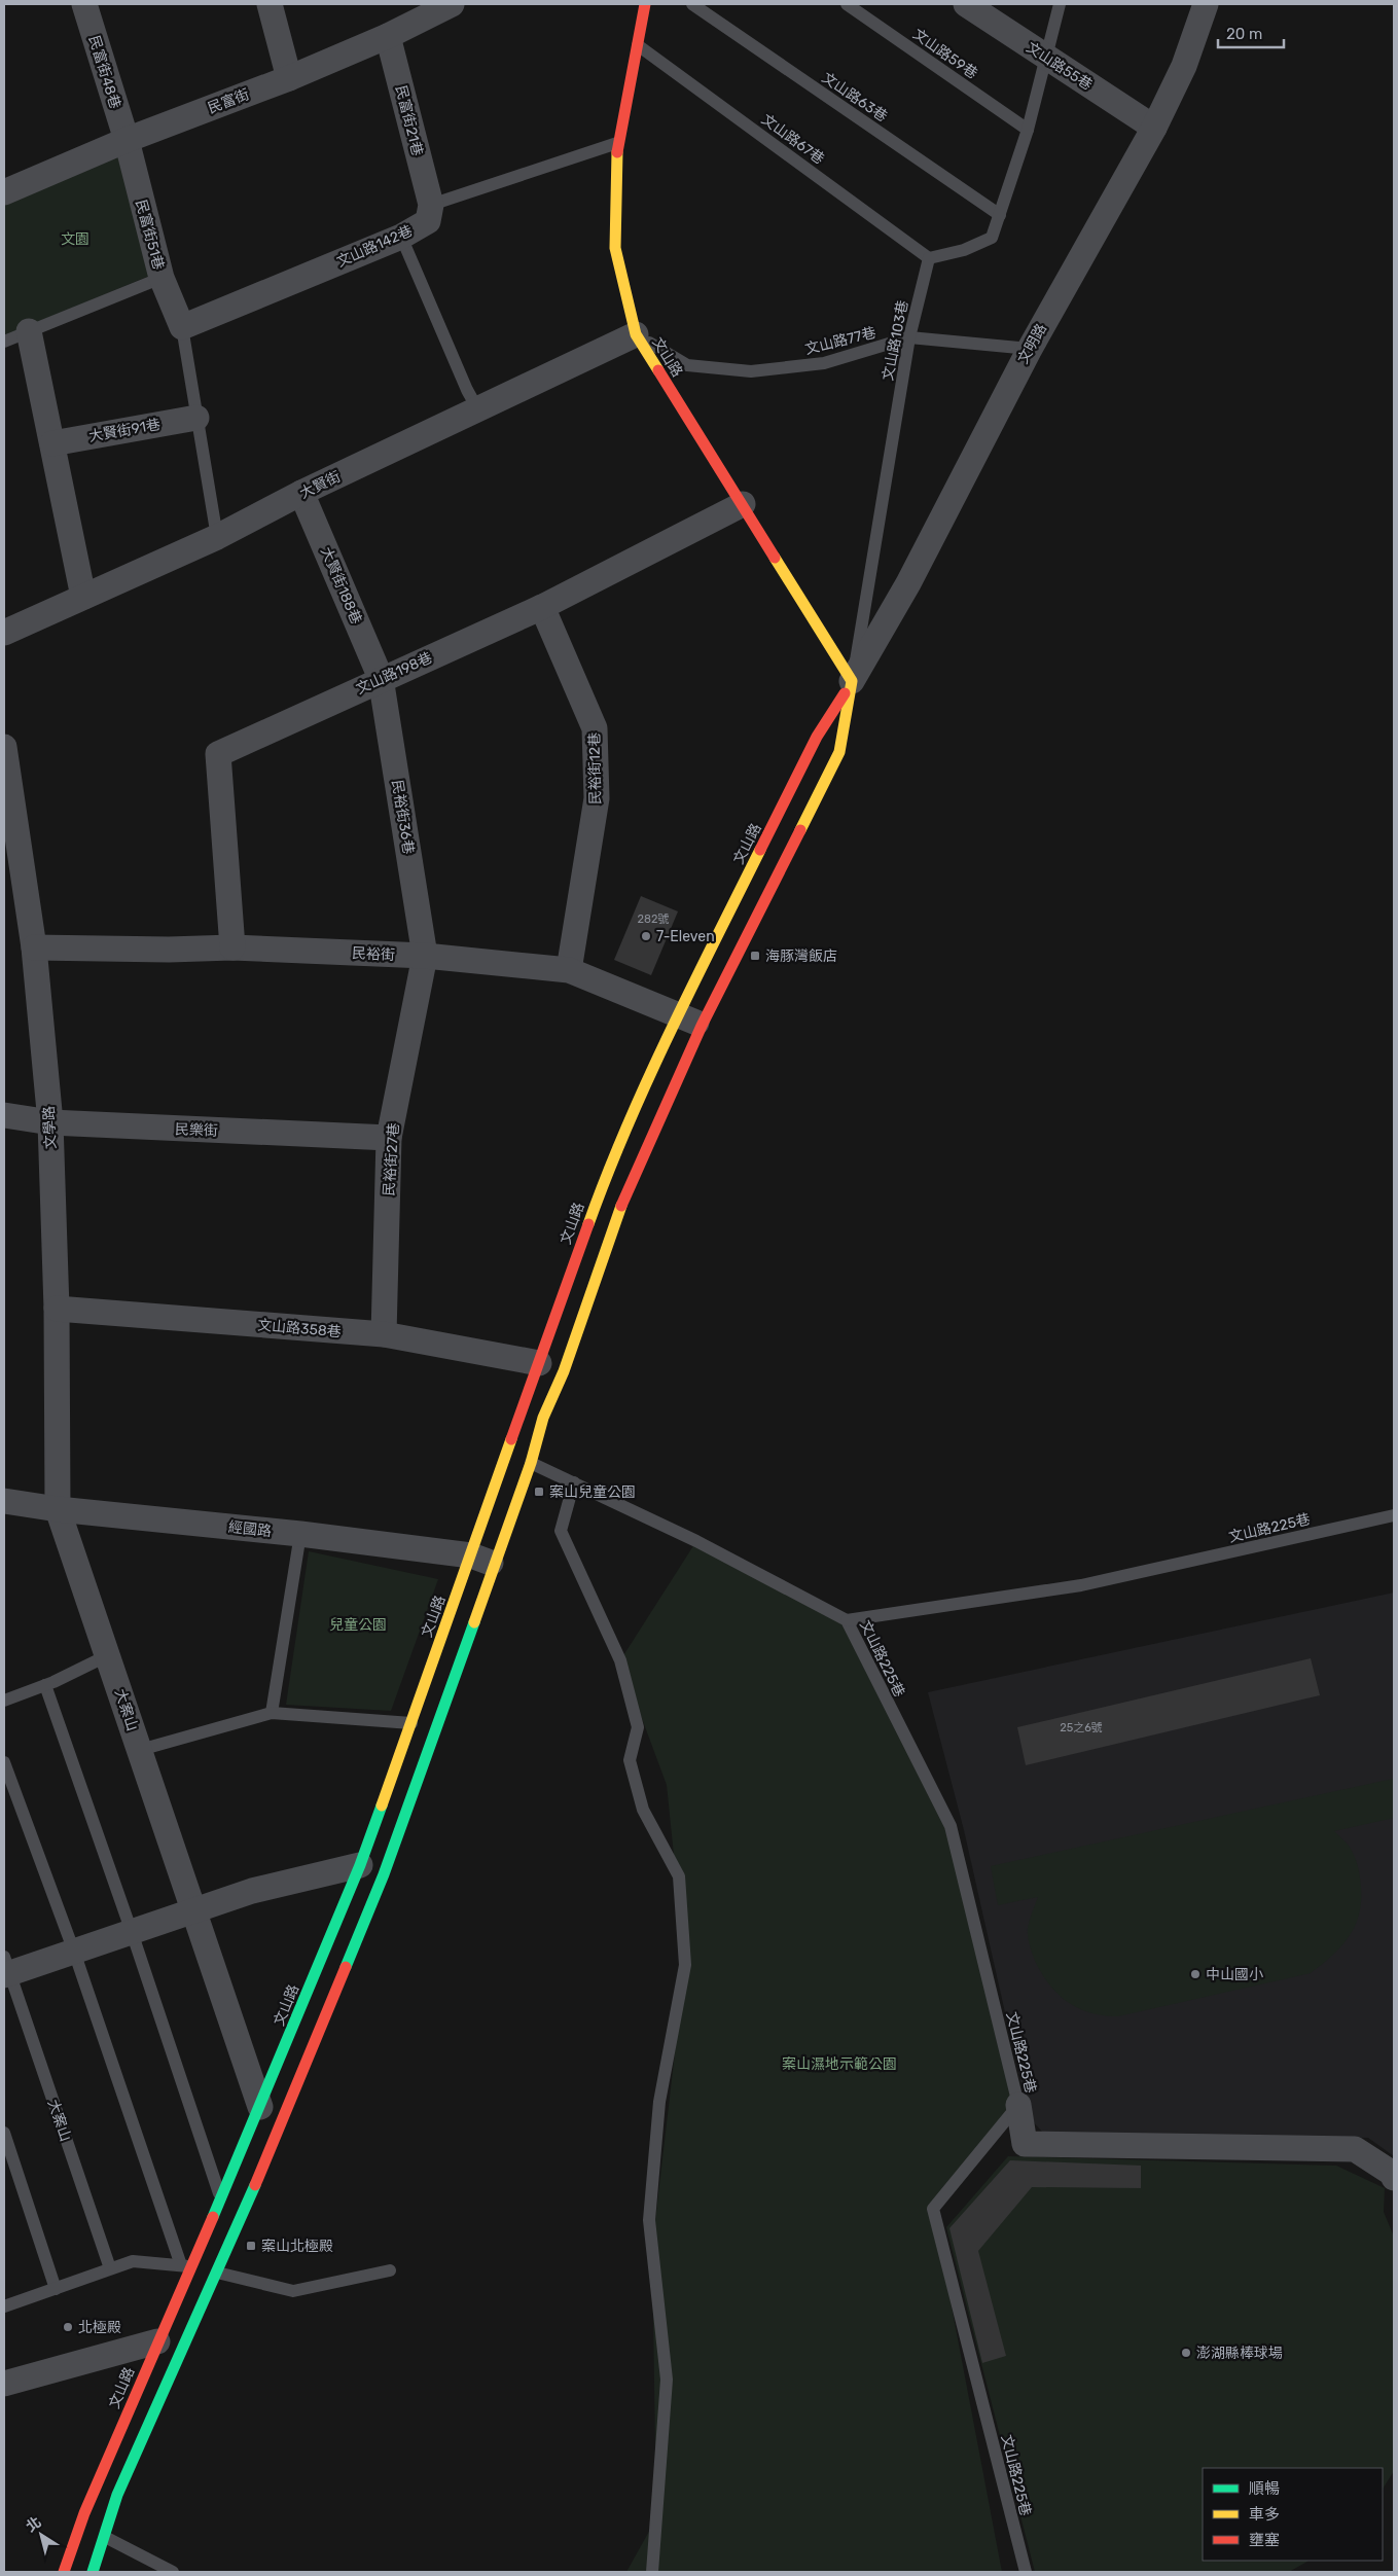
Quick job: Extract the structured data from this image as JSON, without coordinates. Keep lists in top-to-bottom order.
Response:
{
  "streets": {
    "main road": ["文山路"],
    "street": [
      "文山路55巷",
      "民富街48巷",
      "民富街",
      "民富街21巷",
      "民富街51巷",
      "文山路142巷",
      "文明路",
      "大賢街91巷",
      "大賢街",
      "大賢街188巷",
      "文山路198巷",
      "民裕街12巷",
      "民裕街36巷",
      "民裕街",
      "文學路",
      "民樂街",
      "民裕街27巷",
      "文山路358巷",
      "經國路",
      "大案山"
    ],
    "lane": [
      "文山路59巷",
      "文山路63巷",
      "文山路67巷",
      "文山路77巷",
      "文山路103巷",
      "文山路225巷"
    ]
  },
  "crossings": [
    ["文山路55巷", "文明路"],
    ["民富街48巷", "民富街"],
    ["民富街48巷", "民富街51巷"],
    ["民富街", "民富街21巷"],
    ["民富街", "民富街51巷"],
    ["民富街21巷", "文山路142巷"],
    ["文山路67巷", "文山路103巷"],
    ["文山路67巷", "文山路"],
    ["民富街51巷", "文山路142巷"],
    ["文山路77巷", "文山路103巷"],
    ["文山路77巷", "文明路"],
    ["文山路77巷", "文山路"],
    ["文山路77巷", "大賢街"],
    ["文山路103巷", "文明路"],
    ["文山路103巷", "文山路"],
    ["文明路", "文山路"],
    ["文山路", "大賢街"],
    ["文山路", "文山路198巷"],
    ["文山路", "民裕街"],
    ["文山路", "文山路358巷"],
    ["文山路", "文山路225巷"],
    ["文山路", "經國路"],
    ["文山路", "大案山"],
    ["大賢街", "大賢街188巷"],
    ["大賢街188巷", "文山路198巷"],
    ["大賢街188巷", "民裕街36巷"],
    ["文山路198巷", "民裕街12巷"],
    ["文山路198巷", "民裕街36巷"],
    ["文山路198巷", "民裕街"],
    ["民裕街12巷", "民裕街"],
    ["民裕街36巷", "民裕街"],
    ["民裕街36巷", "民裕街27巷"],
    ["民裕街", "文學路"],
    ["民裕街", "民裕街27巷"],
    ["文學路", "民樂街"],
    ["文學路", "文山路358巷"],
    ["文學路", "經國路"],
    ["文學路", "大案山"],
    ["民樂街", "民裕街27巷"],
    ["民裕街27巷", "文山路358巷"],
    ["經國路", "大案山"]
  ],
  "parks": ["文園", "兒童公園", "案山濕地示範公園"],
  "places": {
    "other": [
      "7-Eleven",
      "中山國小",
      "北極殿",
      "澎湖縣棒球場"
    ],
    "transit": ["海豚灣飯店", "案山兒童公園", "案山北極殿"]
  },
  "house_numbers": ["282號", "25之6號"],
  "legend": ["順暢", "車多", "壅塞"],
  "scale_bar": "20 m",
  "north": "top left"
}
